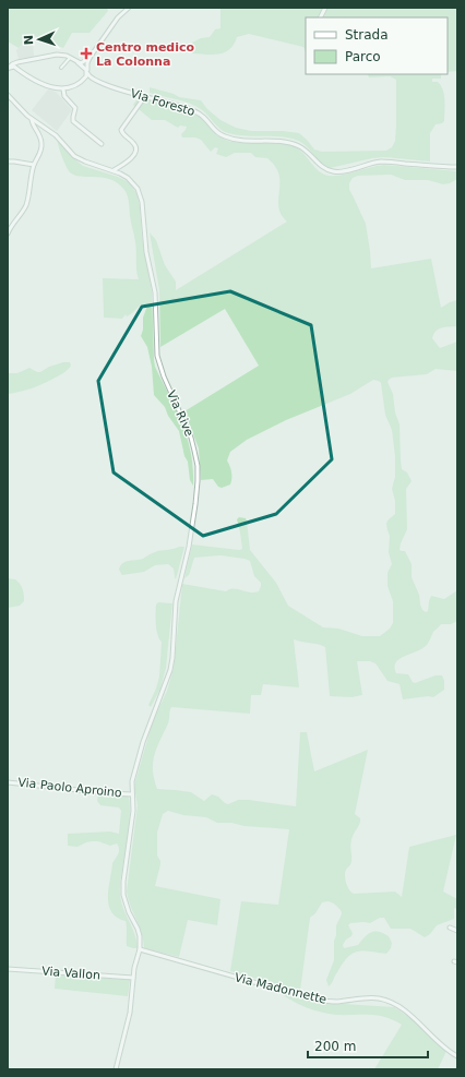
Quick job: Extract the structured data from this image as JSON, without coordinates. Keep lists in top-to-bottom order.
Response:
{
  "streets": {
    "street": [
      "Via Foresto",
      "Via Rive",
      "Via Paolo Aproino",
      "Via Vallon",
      "Via Madonnette"
    ]
  },
  "crossings": [
    ["Via Rive", "Via Paolo Aproino"],
    ["Via Rive", "Via Madonnette"]
  ],
  "places": {
    "health": ["Centro medico La Colonna"]
  },
  "legend": ["Strada", "Parco"],
  "scale_bar": "200 m",
  "north": "left"
}
